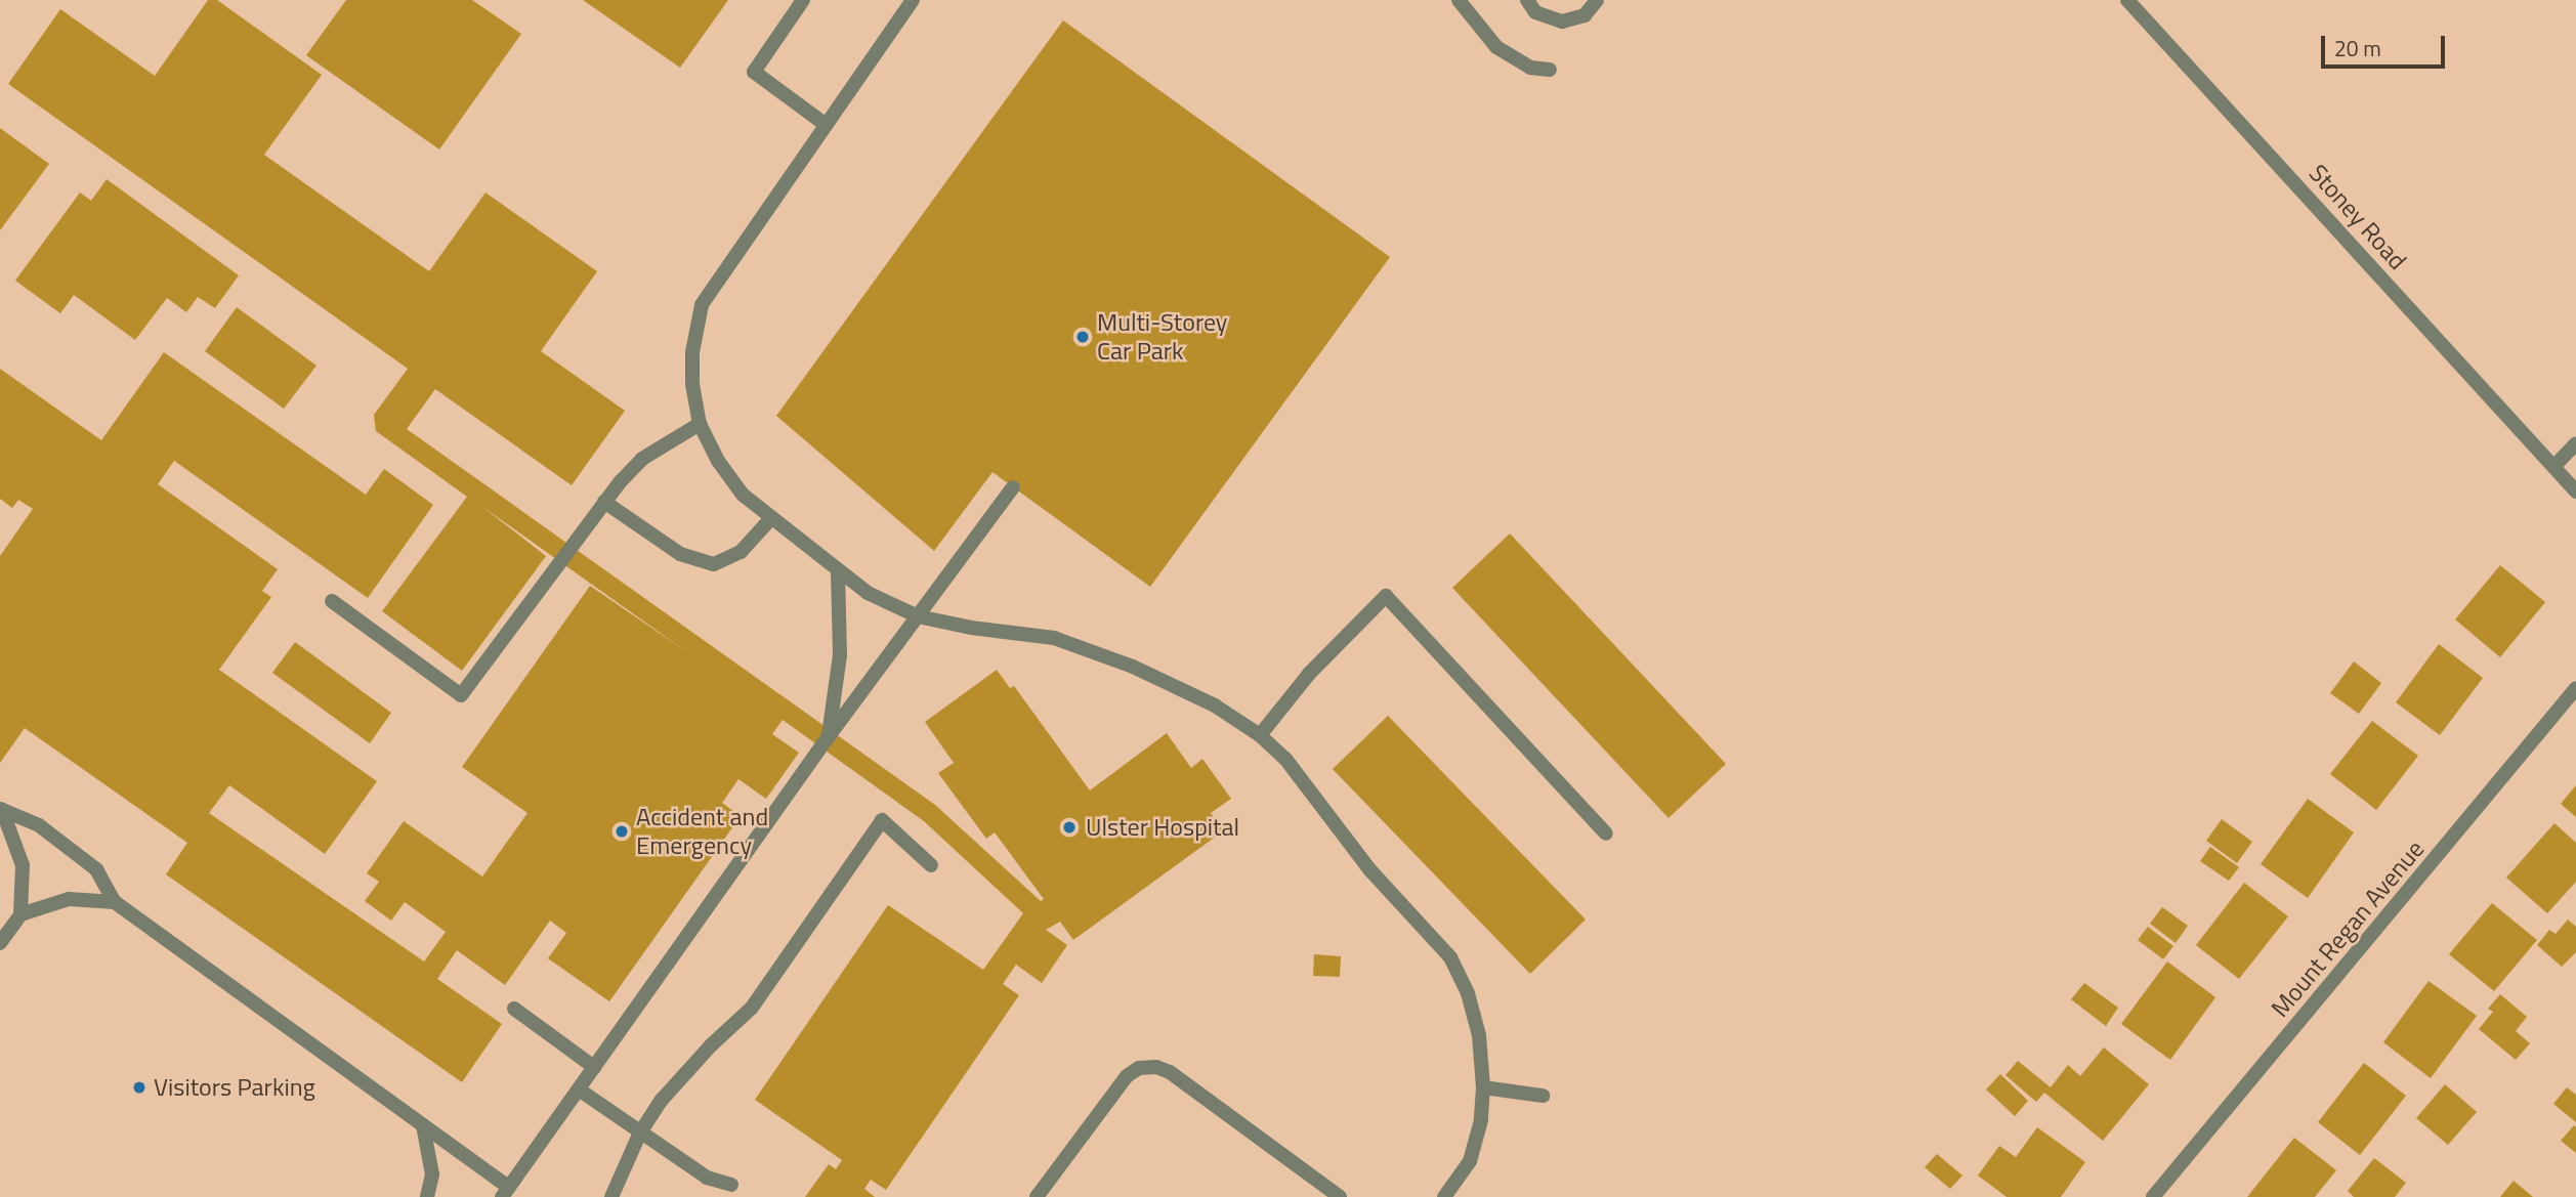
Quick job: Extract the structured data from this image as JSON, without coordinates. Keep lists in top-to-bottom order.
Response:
{
  "streets": {
    "street": ["Stoney Road", "Mount Regan Avenue"]
  },
  "places": [
    "Multi-Storey Car Park",
    "Ulster Hospital",
    "Accident and Emergency",
    "Visitors Parking"
  ],
  "scale_bar": "20 m"
}
